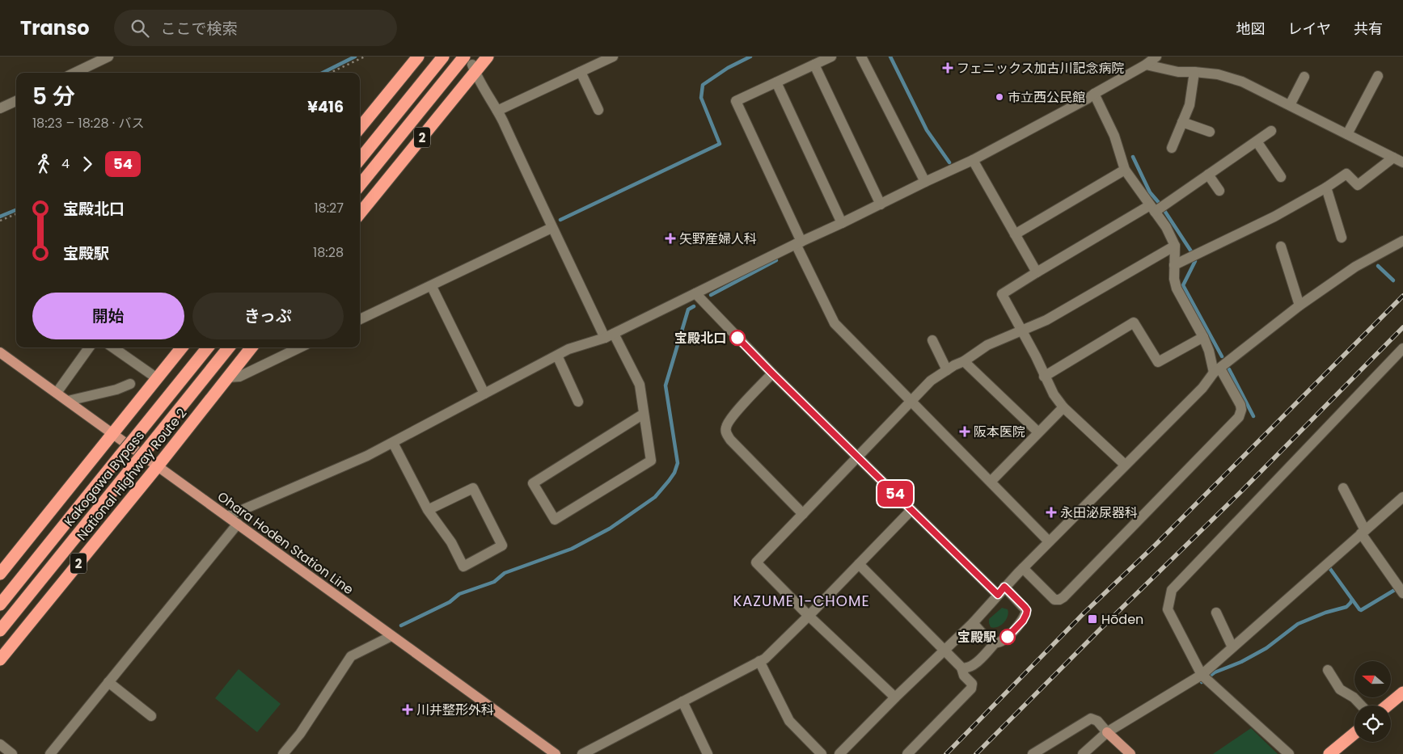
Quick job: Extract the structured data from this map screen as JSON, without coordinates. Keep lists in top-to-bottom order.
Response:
{
  "streets": {
    "highway": ["2", "National Highway Route 2", "Kakogawa Bypass"],
    "main road": ["Ohara Hoden Station Line"]
  },
  "crossings": [
    ["National Highway Route 2", "Ohara Hoden Station Line"]
  ],
  "districts": ["KAZUME 1-CHOME"],
  "places": {
    "health": [
      "フェニックス加古川記念病院",
      "矢野産婦人科",
      "阪本医院",
      "永田泌尿器科",
      "川井整形外科"
    ],
    "other": ["市立西公民館", "宝殿北口", "宝殿駅"],
    "transit": ["Hōden"]
  },
  "lines": ["bus line 54"],
  "north": "left",
  "page": {
    "header": "Transo",
    "search": "ここで検索",
    "nav": ["地図", "レイヤ", "共有"],
    "on_map": "54",
    "heading": ["5 分", "18:23 – 18:28 · バス", "¥416"],
    "legs": ["4", "54"],
    "list": [
      {
        "name": "宝殿北口",
        "value": "18:27"
      },
      {
        "name": "宝殿駅",
        "value": "18:28"
      }
    ],
    "buttons": ["開始", "きっぷ"]
  }
}
